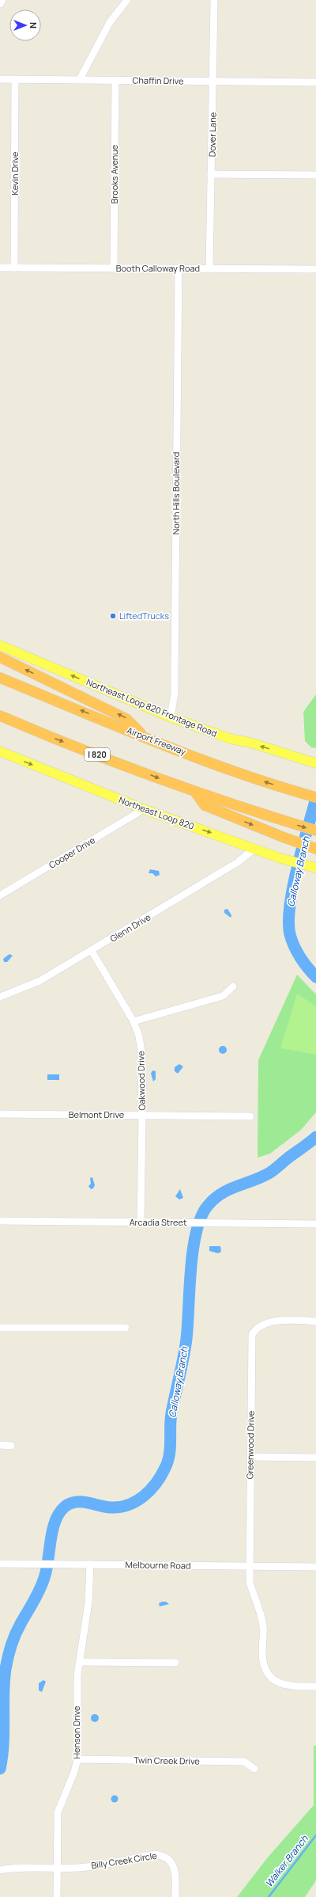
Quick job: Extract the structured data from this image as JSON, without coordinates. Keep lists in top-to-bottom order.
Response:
{
  "streets": {
    "highway": ["Airport Freeway", "I 820"],
    "main road": ["Northeast Loop 820 Frontage Road", "Northeast Loop 820"],
    "street": [
      "Chaffin Drive",
      "Dover Lane",
      "Kevin Drive",
      "Brooks Avenue",
      "Booth Calloway Road",
      "North Hills Boulevard",
      "Cooper Drive",
      "Glenn Drive",
      "Oakwood Drive",
      "Belmont Drive",
      "Arcadia Street",
      "Greenwood Drive",
      "Melbourne Road",
      "Henson Drive",
      "Twin Creek Drive",
      "Billy Creek Circle"
    ]
  },
  "crossings": [
    ["Chaffin Drive", "Dover Lane"],
    ["Chaffin Drive", "Kevin Drive"],
    ["Chaffin Drive", "Brooks Avenue"],
    ["Dover Lane", "Booth Calloway Road"],
    ["Kevin Drive", "Booth Calloway Road"],
    ["Brooks Avenue", "Booth Calloway Road"],
    ["Booth Calloway Road", "North Hills Boulevard"],
    ["North Hills Boulevard", "Northeast Loop 820 Frontage Road"],
    ["Northeast Loop 820", "Cooper Drive"],
    ["Northeast Loop 820", "Glenn Drive"],
    ["Glenn Drive", "Oakwood Drive"],
    ["Oakwood Drive", "Belmont Drive"],
    ["Oakwood Drive", "Arcadia Street"],
    ["Greenwood Drive", "Melbourne Road"],
    ["Melbourne Road", "Henson Drive"],
    ["Henson Drive", "Twin Creek Drive"],
    ["Henson Drive", "Billy Creek Circle"]
  ],
  "one_way": ["Northeast Loop 820 Frontage Road", "Northeast Loop 820"],
  "water": ["Calloway Branch", "Walker Branch"],
  "places": ["LiftedTrucks"],
  "north": "right"
}
